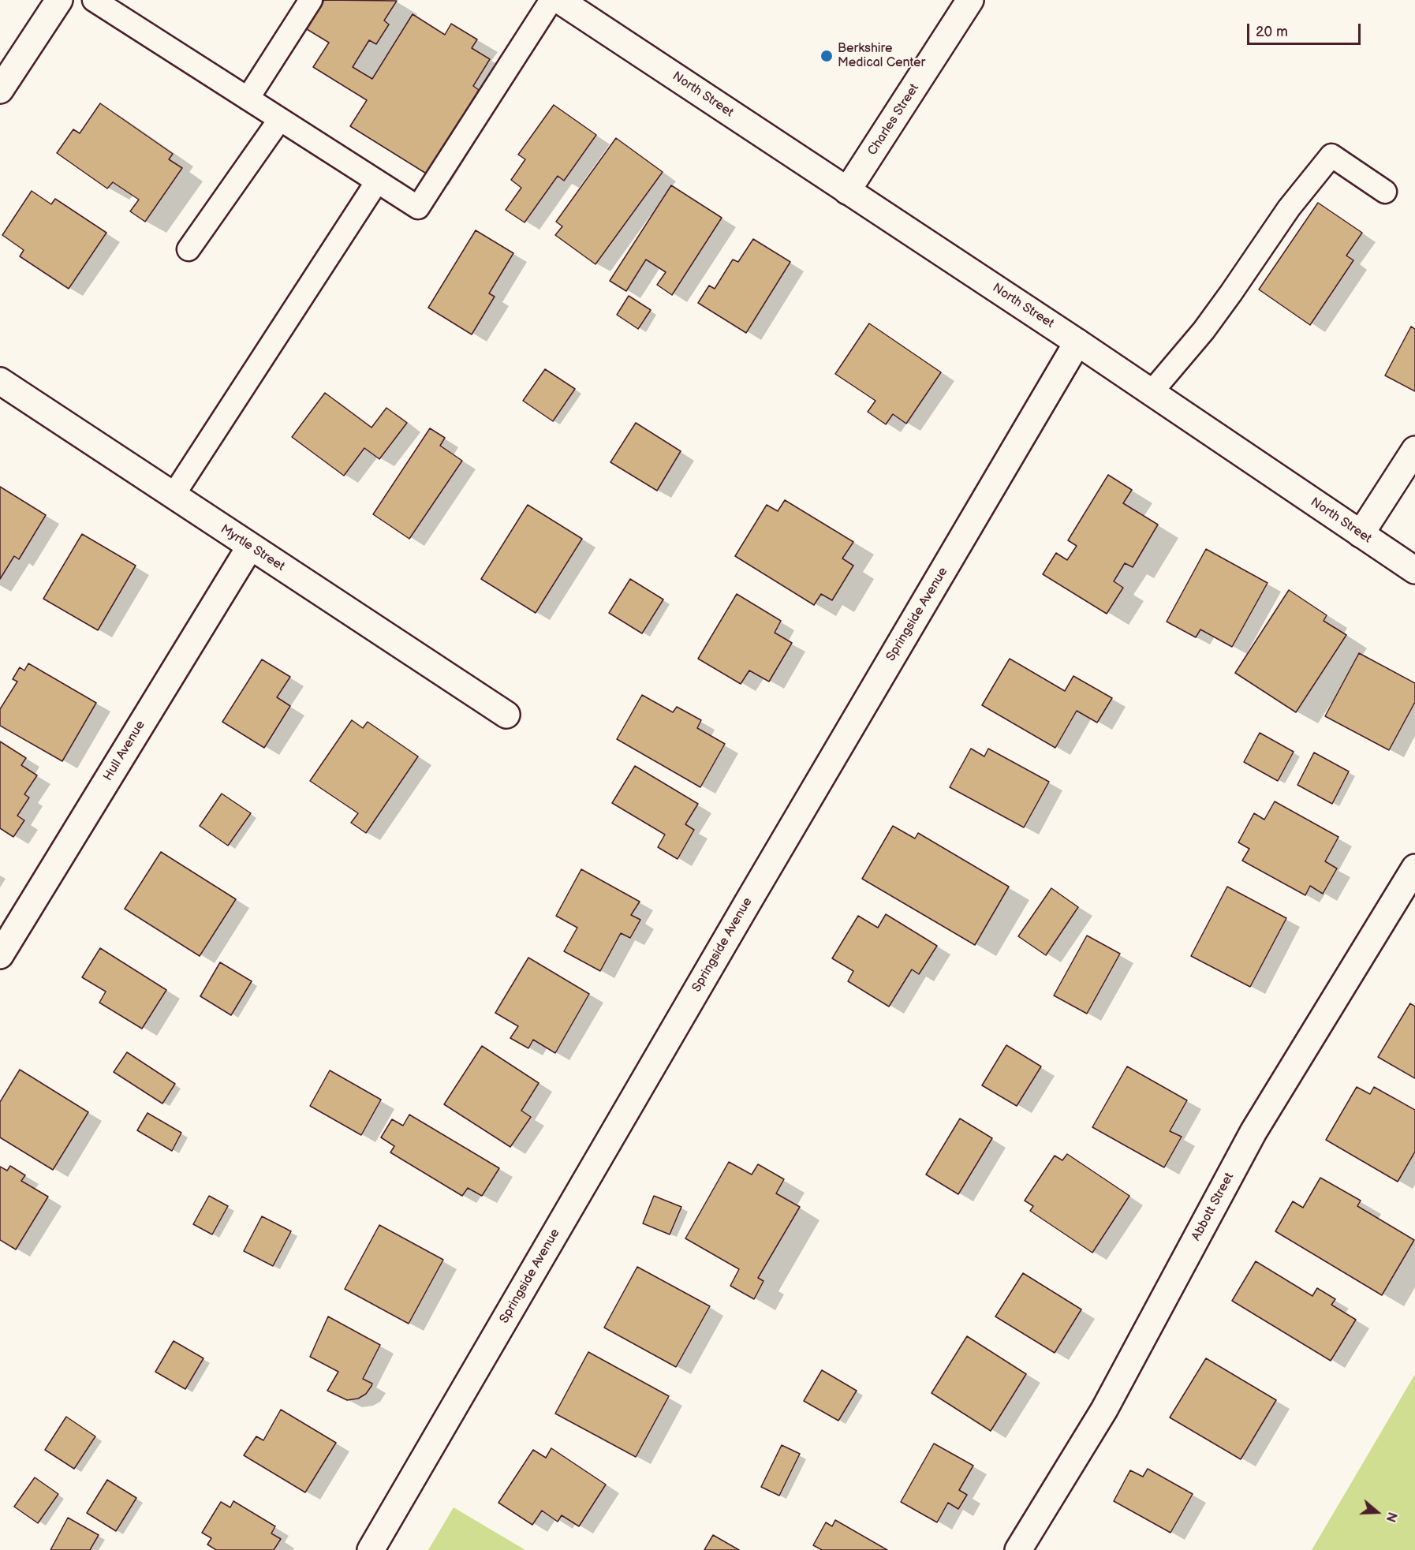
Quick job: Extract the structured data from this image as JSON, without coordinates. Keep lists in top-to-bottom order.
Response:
{
  "streets": {
    "street": [
      "North Street",
      "Charles Street",
      "Myrtle Street",
      "Springside Avenue",
      "Hull Avenue",
      "Abbott Street"
    ]
  },
  "crossings": [
    ["North Street", "Charles Street"],
    ["North Street", "Springside Avenue"],
    ["Myrtle Street", "Hull Avenue"]
  ],
  "places": ["Berkshire Medical Center"],
  "scale_bar": "20 m",
  "north": "right"
}
